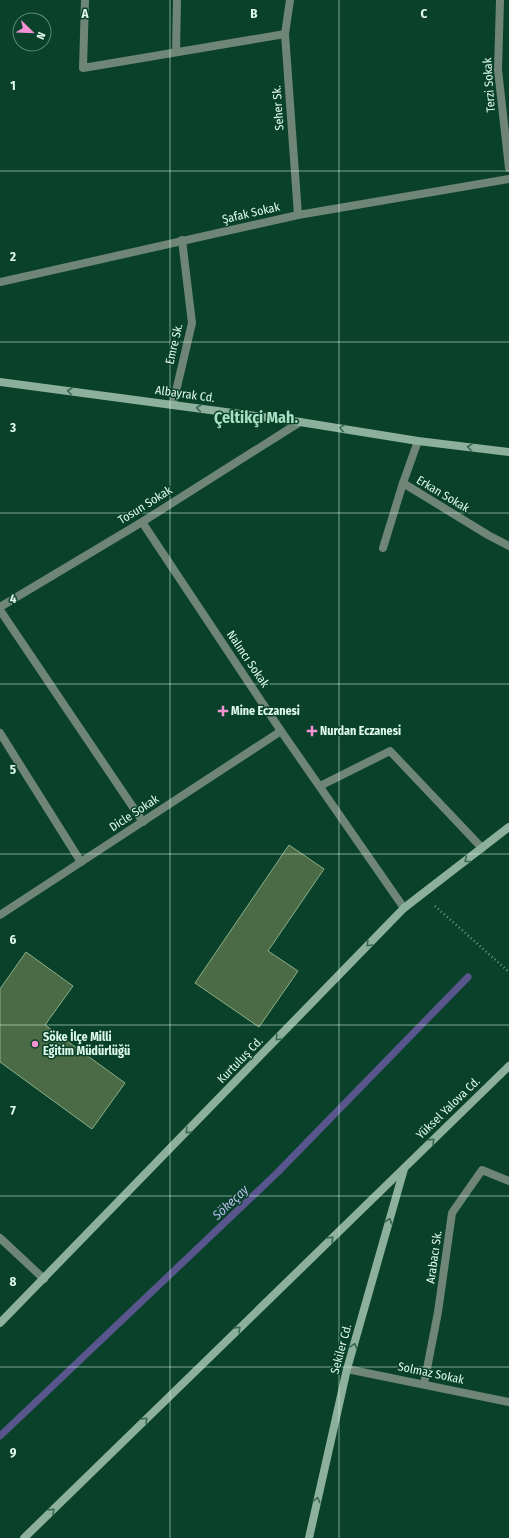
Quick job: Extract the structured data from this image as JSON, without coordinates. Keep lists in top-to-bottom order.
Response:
{
  "streets": {
    "main road": [
      "Albayrak Cd.",
      "Kurtuluş Cd.",
      "Yüksel Yalova Cd.",
      "Sekiler Cd."
    ],
    "street": [
      "Terzi Sokak",
      "Seher Sk.",
      "Şafak Sokak",
      "Emre Sk.",
      "Erkan Sokak",
      "Tosun Sokak",
      "Nalıncı Sokak",
      "Dicle Sokak",
      "Arabacı Sk.",
      "Solmaz Sokak"
    ]
  },
  "crossings": [
    ["Seher Sk.", "Şafak Sokak"],
    ["Şafak Sokak", "Emre Sk."],
    ["Emre Sk.", "Albayrak Cd."],
    ["Albayrak Cd.", "Erkan Sokak"],
    ["Albayrak Cd.", "Tosun Sokak"],
    ["Tosun Sokak", "Nalıncı Sokak"],
    ["Nalıncı Sokak", "Dicle Sokak"],
    ["Nalıncı Sokak", "Kurtuluş Cd."],
    ["Yüksel Yalova Cd.", "Sekiler Cd."],
    ["Arabacı Sk.", "Solmaz Sokak"],
    ["Sekiler Cd.", "Solmaz Sokak"]
  ],
  "one_way": [
    "Albayrak Cd.",
    "Kurtuluş Cd.",
    "Yüksel Yalova Cd.",
    "Sekiler Cd."
  ],
  "districts": ["Çeltikçi Mah."],
  "water": ["Sökeçay"],
  "places": {
    "health": ["Mine Eczanesi", "Nurdan Eczanesi"],
    "other": ["Söke İlçe Milli Eğitim Müdürlüğü"]
  },
  "north": "bottom right",
  "grid": {
    "columns": ["A", "B", "C"],
    "rows": [
      "1",
      "2",
      "3",
      "4",
      "5",
      "6",
      "7",
      "8",
      "9"
    ]
  }
}
